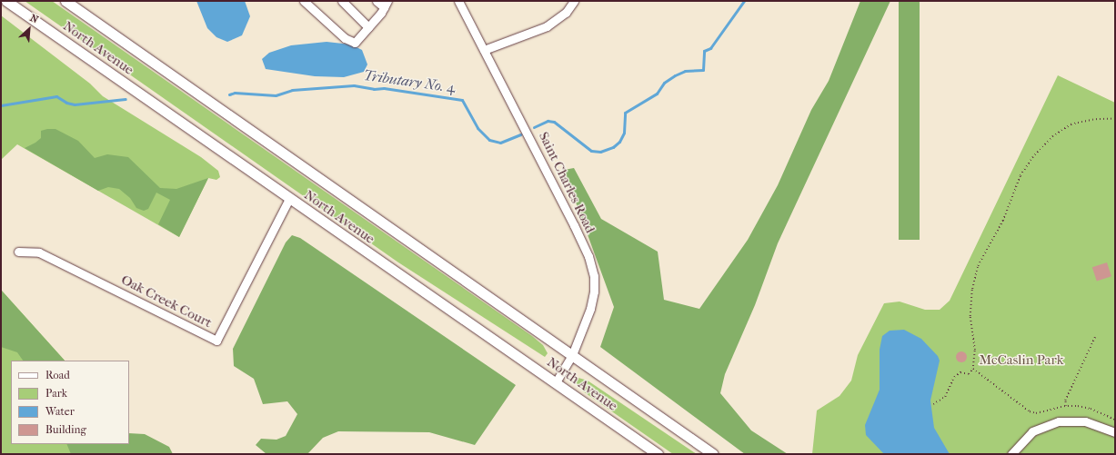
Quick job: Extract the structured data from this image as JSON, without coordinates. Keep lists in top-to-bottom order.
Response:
{
  "streets": {
    "main road": ["North Avenue"],
    "street": ["Saint Charles Road", "Oak Creek Court"]
  },
  "crossings": [
    ["North Avenue", "Saint Charles Road"],
    ["North Avenue", "Oak Creek Court"]
  ],
  "water": ["Tributary No. 4"],
  "parks": ["McCaslin Park"],
  "legend": [
    "Road",
    "Park",
    "Water",
    "Building"
  ],
  "north": "top right"
}
